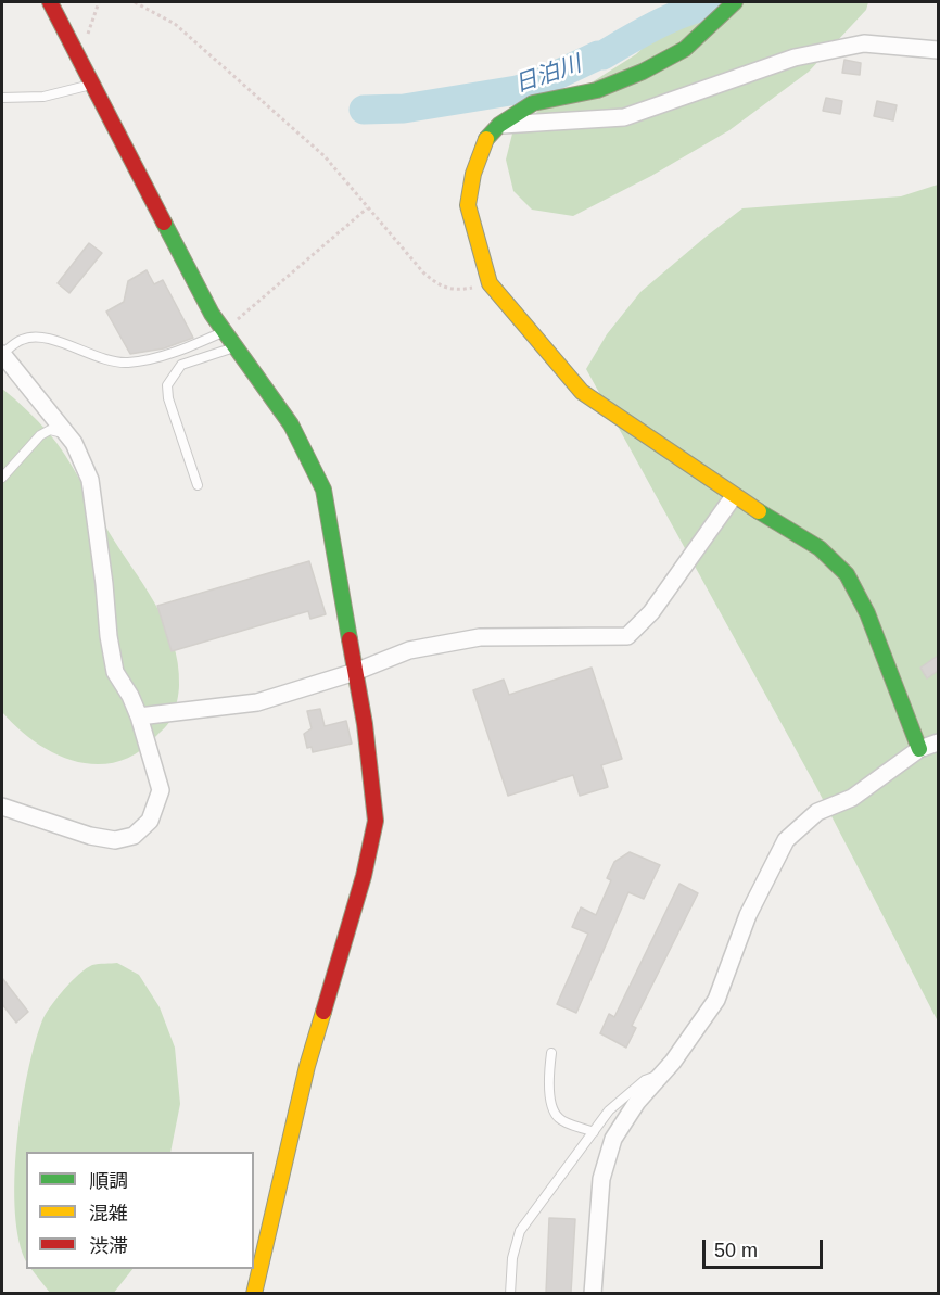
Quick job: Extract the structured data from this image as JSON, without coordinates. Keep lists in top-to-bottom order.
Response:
{
  "water": ["日泊川"],
  "legend": ["順調", "混雑", "渋滞"],
  "scale_bar": "50 m"
}
